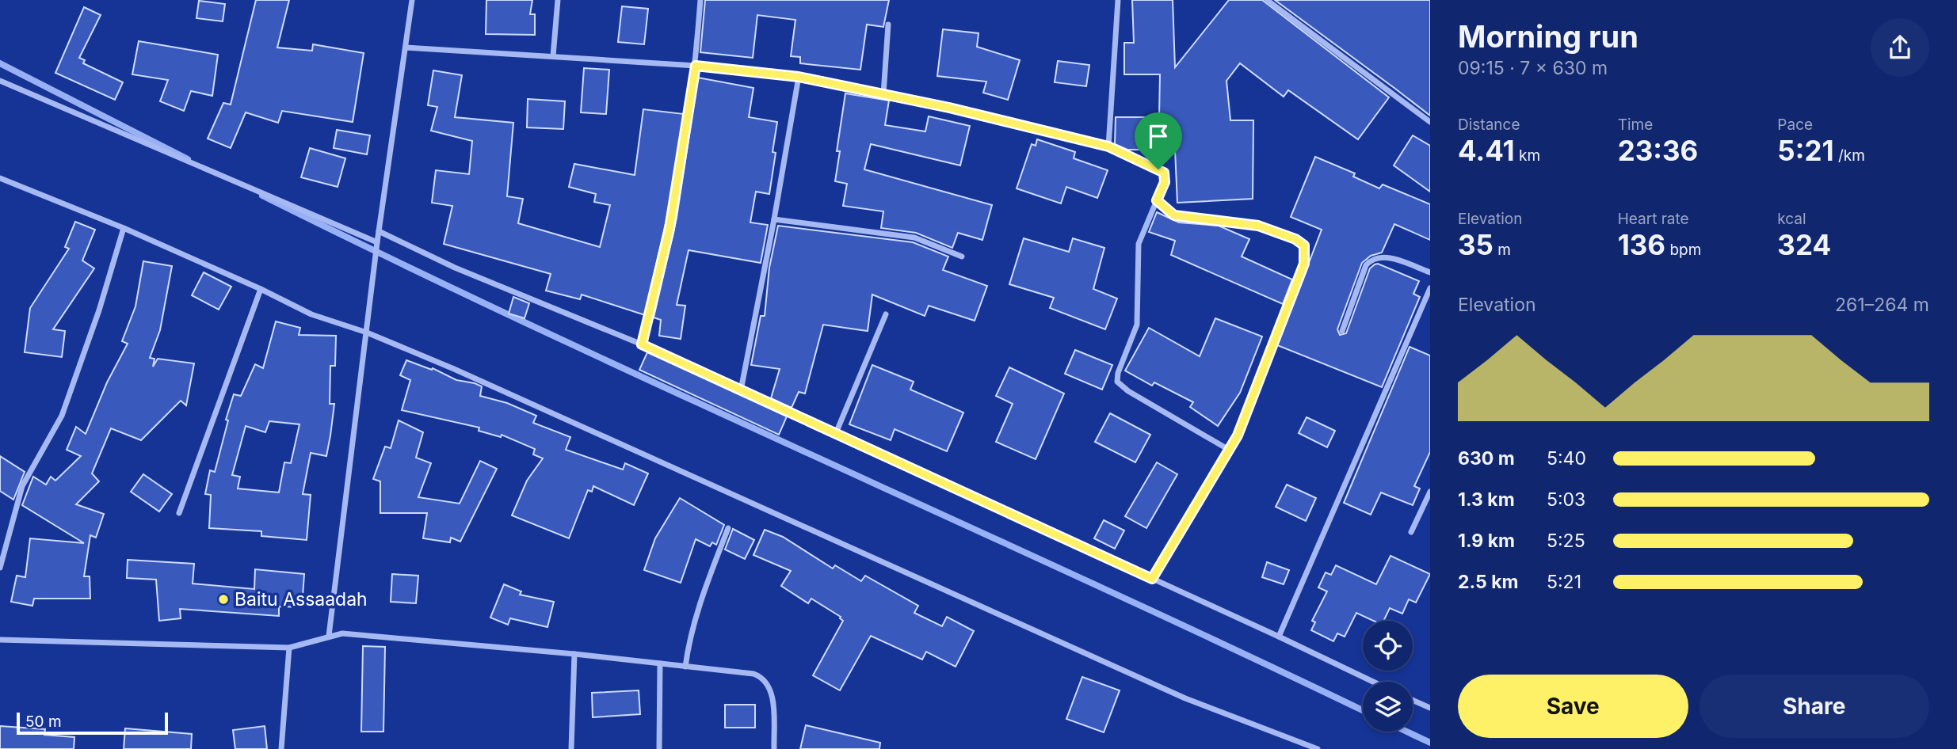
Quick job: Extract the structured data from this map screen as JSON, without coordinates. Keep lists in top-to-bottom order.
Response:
{
  "places": ["Baitu Assaadah"],
  "scale_bar": "50 m",
  "page": {
    "heading": ["Morning run", "09:15 · 7 × 630 m"],
    "stats": [
      ["Distance", "4.41 km"],
      ["Time", "23:36"],
      ["Pace", "5:21 /km"],
      ["Elevation", "35 m"],
      ["Heart rate", "136 bpm"],
      ["kcal", "324"]
    ],
    "chart": ["Elevation", "261–264 m"],
    "list": [
      {
        "name": "630 m",
        "note": "5:40"
      },
      {
        "name": "1.3 km",
        "note": "5:03"
      },
      {
        "name": "1.9 km",
        "note": "5:25"
      },
      {
        "name": "2.5 km",
        "note": "5:21"
      }
    ],
    "buttons": ["Save", "Share"],
    "scale": "50 m"
  }
}
